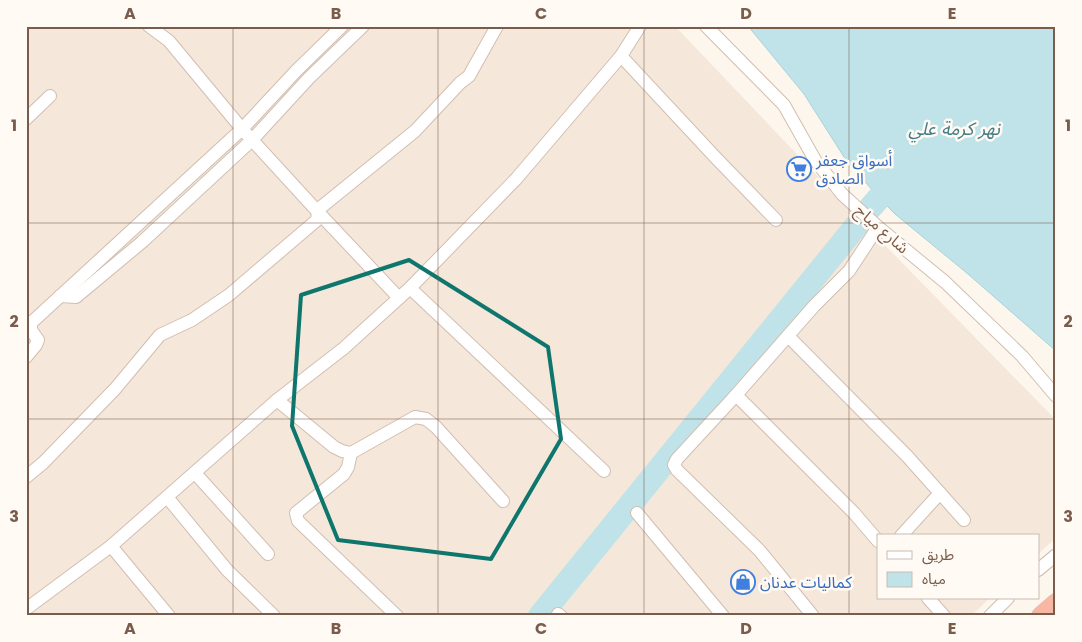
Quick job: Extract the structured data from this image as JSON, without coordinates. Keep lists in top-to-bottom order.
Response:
{
  "streets": {
    "street": ["شارع مياح"]
  },
  "water": ["نهر كرمة علي"],
  "places": {
    "supermarket": ["أسواق جعفر الصادق"],
    "shop": ["كماليات عدنان"]
  },
  "legend": ["طريق", "مياه"],
  "grid": {
    "columns": [
      "A",
      "B",
      "C",
      "D",
      "E"
    ],
    "rows": ["1", "2", "3"]
  }
}
